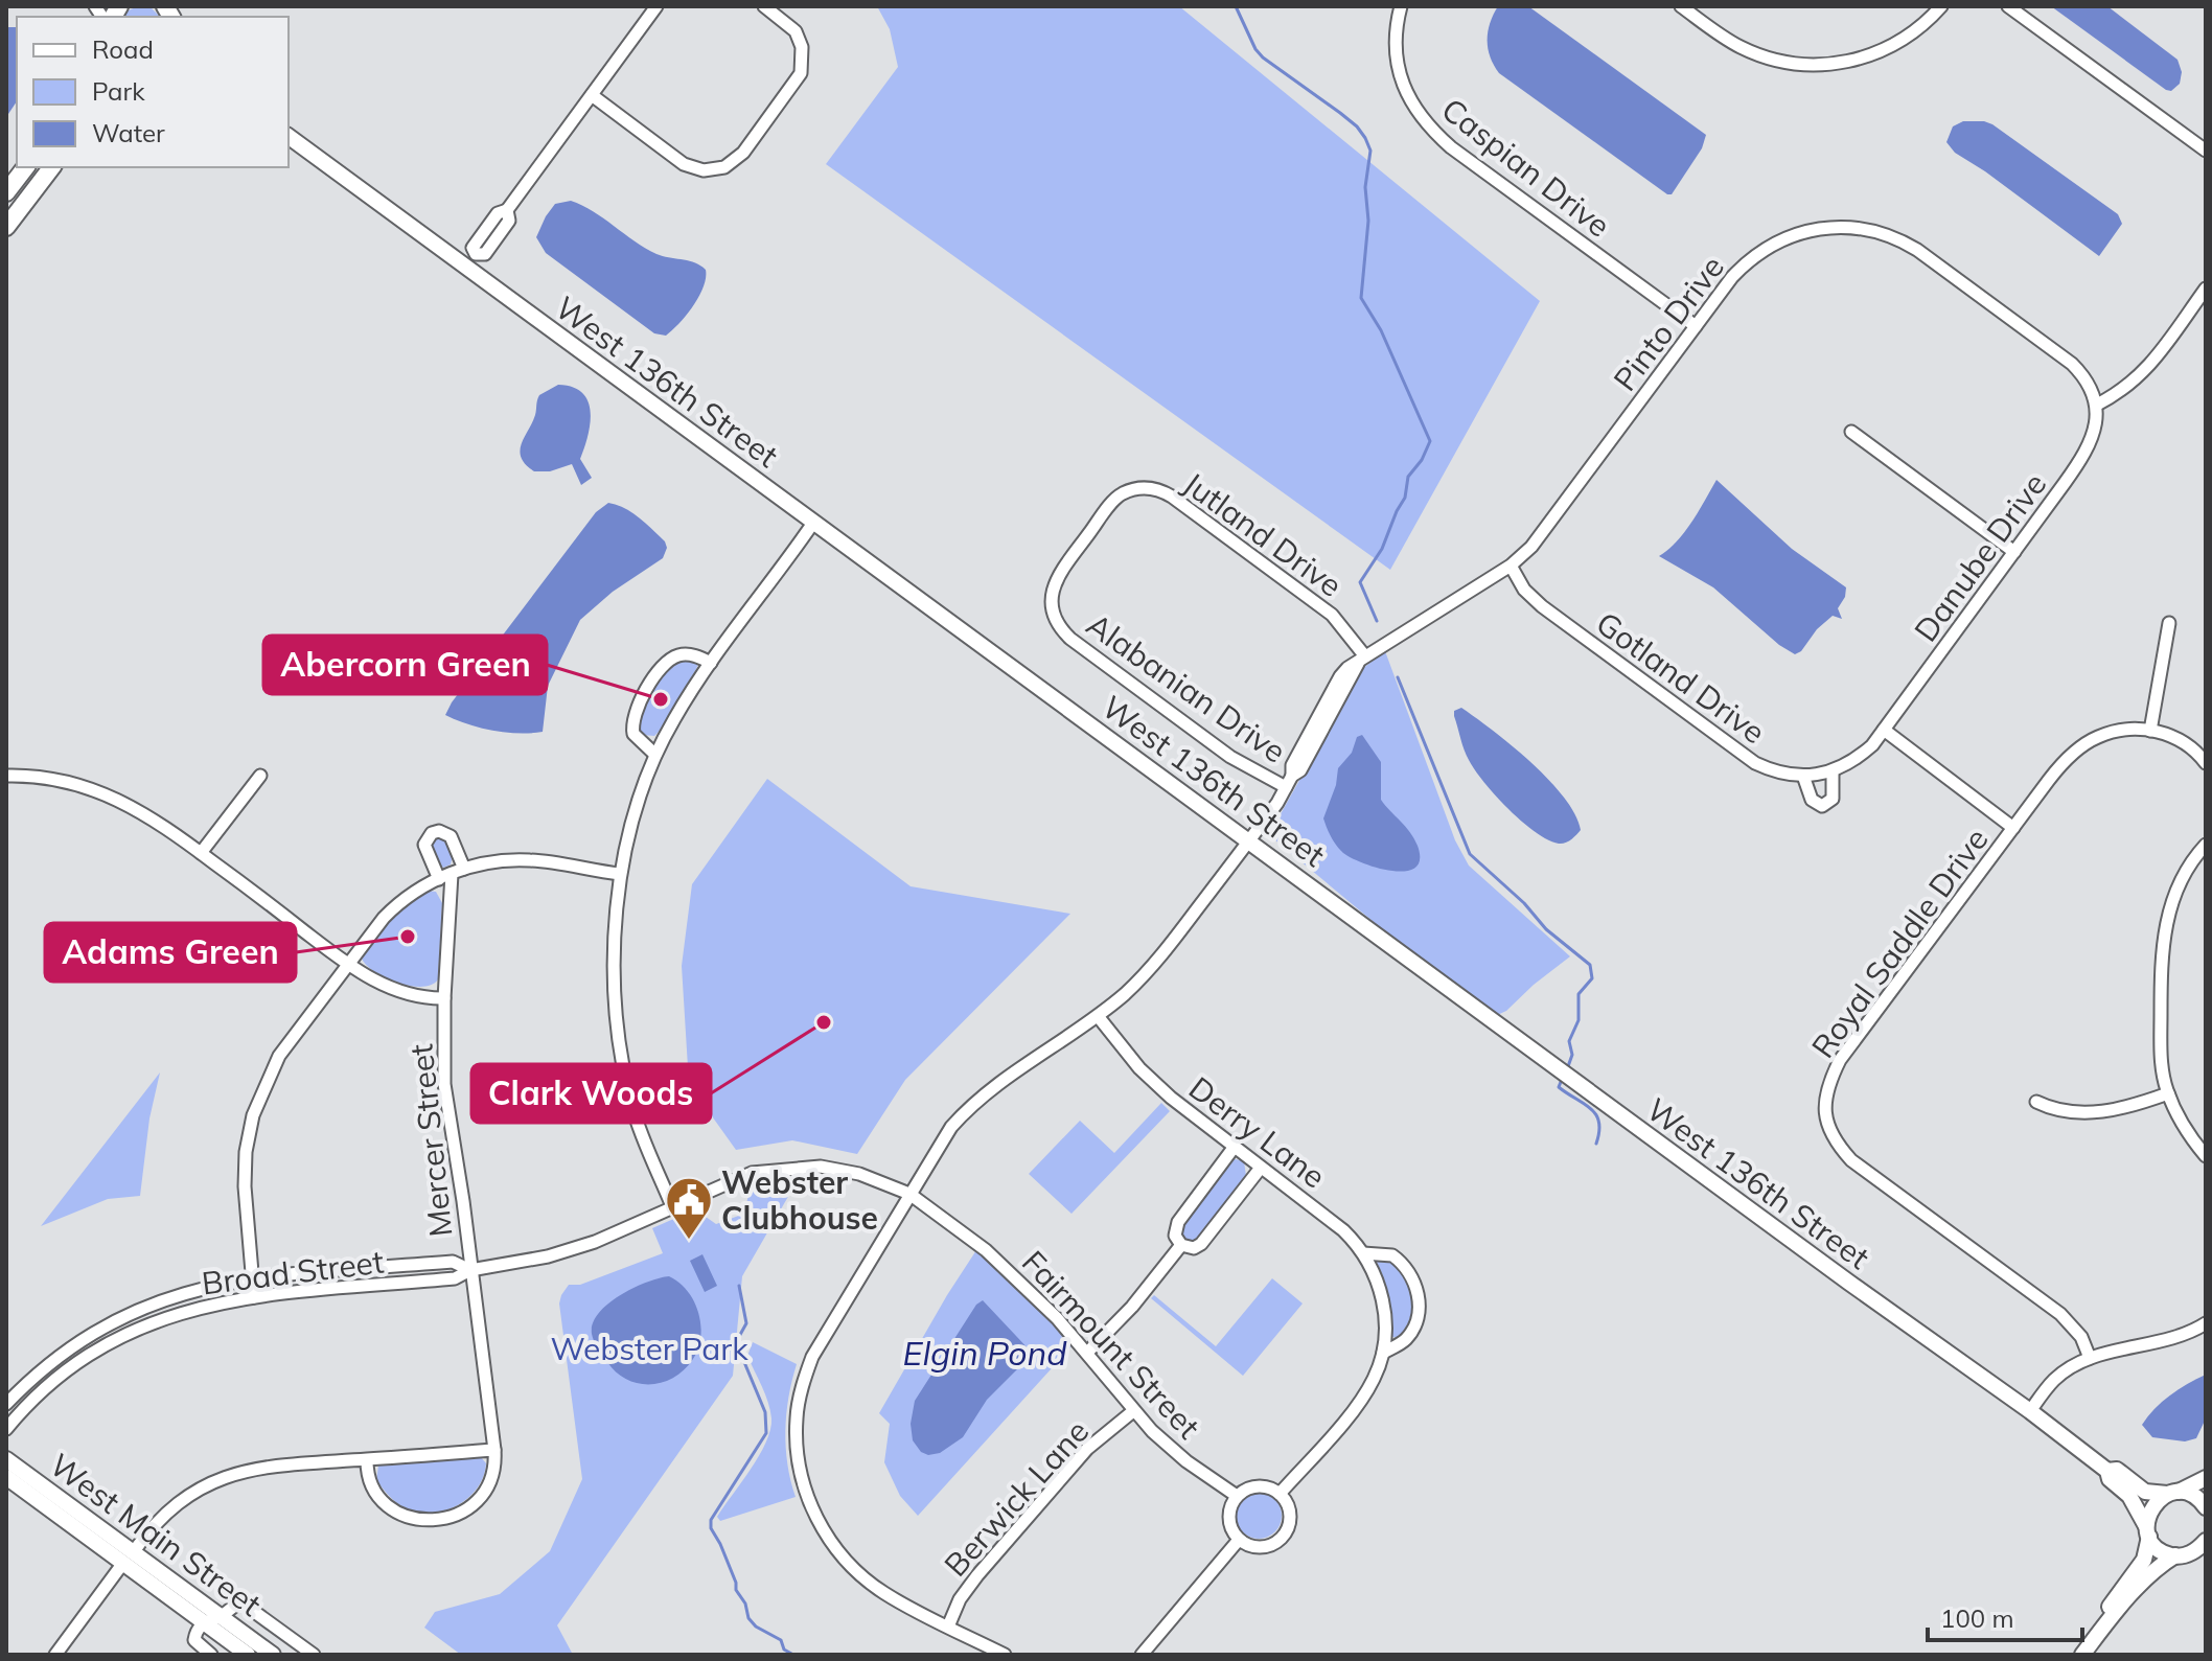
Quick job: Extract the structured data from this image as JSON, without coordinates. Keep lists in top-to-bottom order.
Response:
{
  "streets": {
    "street": [
      "Caspian Drive",
      "Pinto Drive",
      "West 136th Street",
      "Jutland Drive",
      "Danube Drive",
      "Gotland Drive",
      "Alabanian Drive",
      "Royal Saddle Drive",
      "Derry Lane",
      "Mercer Street",
      "Broad Street",
      "Fairmount Street",
      "Berwick Lane",
      "West Main Street"
    ]
  },
  "crossings": [
    ["Caspian Drive", "Pinto Drive"],
    ["Pinto Drive", "West 136th Street"],
    ["Pinto Drive", "Jutland Drive"],
    ["Pinto Drive", "Danube Drive"],
    ["Pinto Drive", "Gotland Drive"],
    ["Pinto Drive", "Alabanian Drive"],
    ["Pinto Drive", "Derry Lane"],
    ["Pinto Drive", "Fairmount Street"],
    ["Pinto Drive", "Berwick Lane"],
    ["Jutland Drive", "Alabanian Drive"],
    ["Danube Drive", "Gotland Drive"],
    ["Mercer Street", "Broad Street"],
    ["Broad Street", "Fairmount Street"],
    ["Fairmount Street", "Berwick Lane"]
  ],
  "water": ["Elgin Pond"],
  "parks": ["Webster Park"],
  "places": {
    "other": ["Abercorn Green", "Adams Green", "Clark Woods"],
    "public building": ["Webster Clubhouse"]
  },
  "legend": ["Road", "Park", "Water"],
  "scale_bar": "100 m"
}
